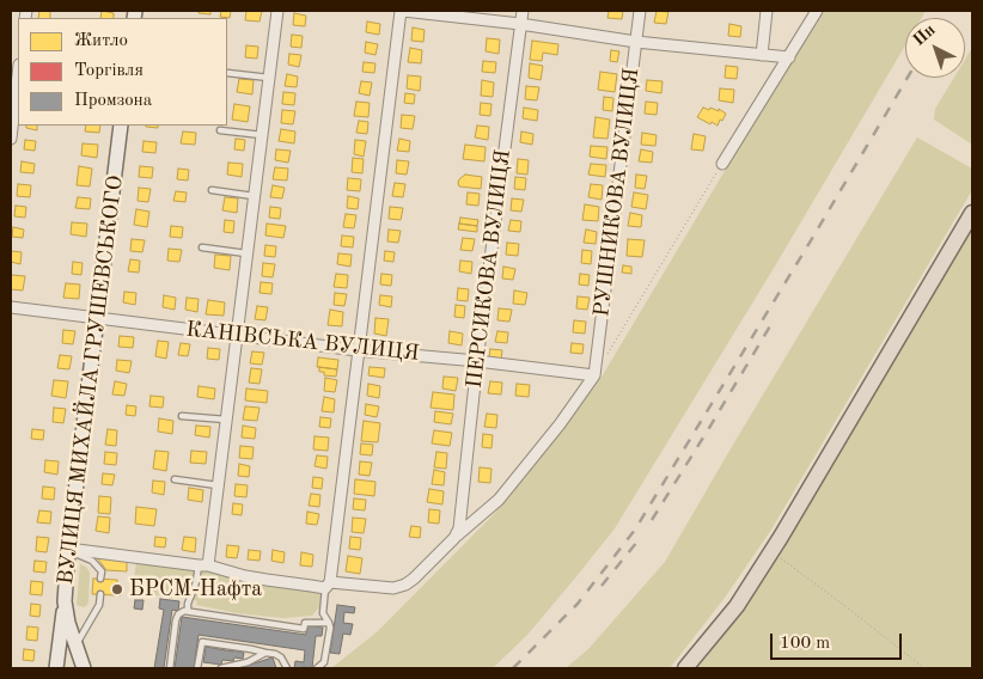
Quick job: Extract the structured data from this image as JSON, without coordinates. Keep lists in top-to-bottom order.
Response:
{
  "streets": {
    "street": [
      "РУШНИКОВА ВУЛИЦЯ",
      "ПЕРСИКОВА ВУЛИЦЯ",
      "КАНІВСЬКА ВУЛИЦЯ",
      "ВУЛИЦЯ МИХАЙЛА ГРУШЕВСЬКОГО"
    ]
  },
  "crossings": [
    ["РУШНИКОВА ВУЛИЦЯ", "КАНІВСЬКА ВУЛИЦЯ"],
    ["ПЕРСИКОВА ВУЛИЦЯ", "КАНІВСЬКА ВУЛИЦЯ"],
    ["КАНІВСЬКА ВУЛИЦЯ", "ВУЛИЦЯ МИХАЙЛА ГРУШЕВСЬКОГО"]
  ],
  "places": ["БРСМ-Нафта"],
  "legend": ["Житло", "Торгівля", "Промзона"],
  "scale_bar": "100 m",
  "north": "top left"
}
